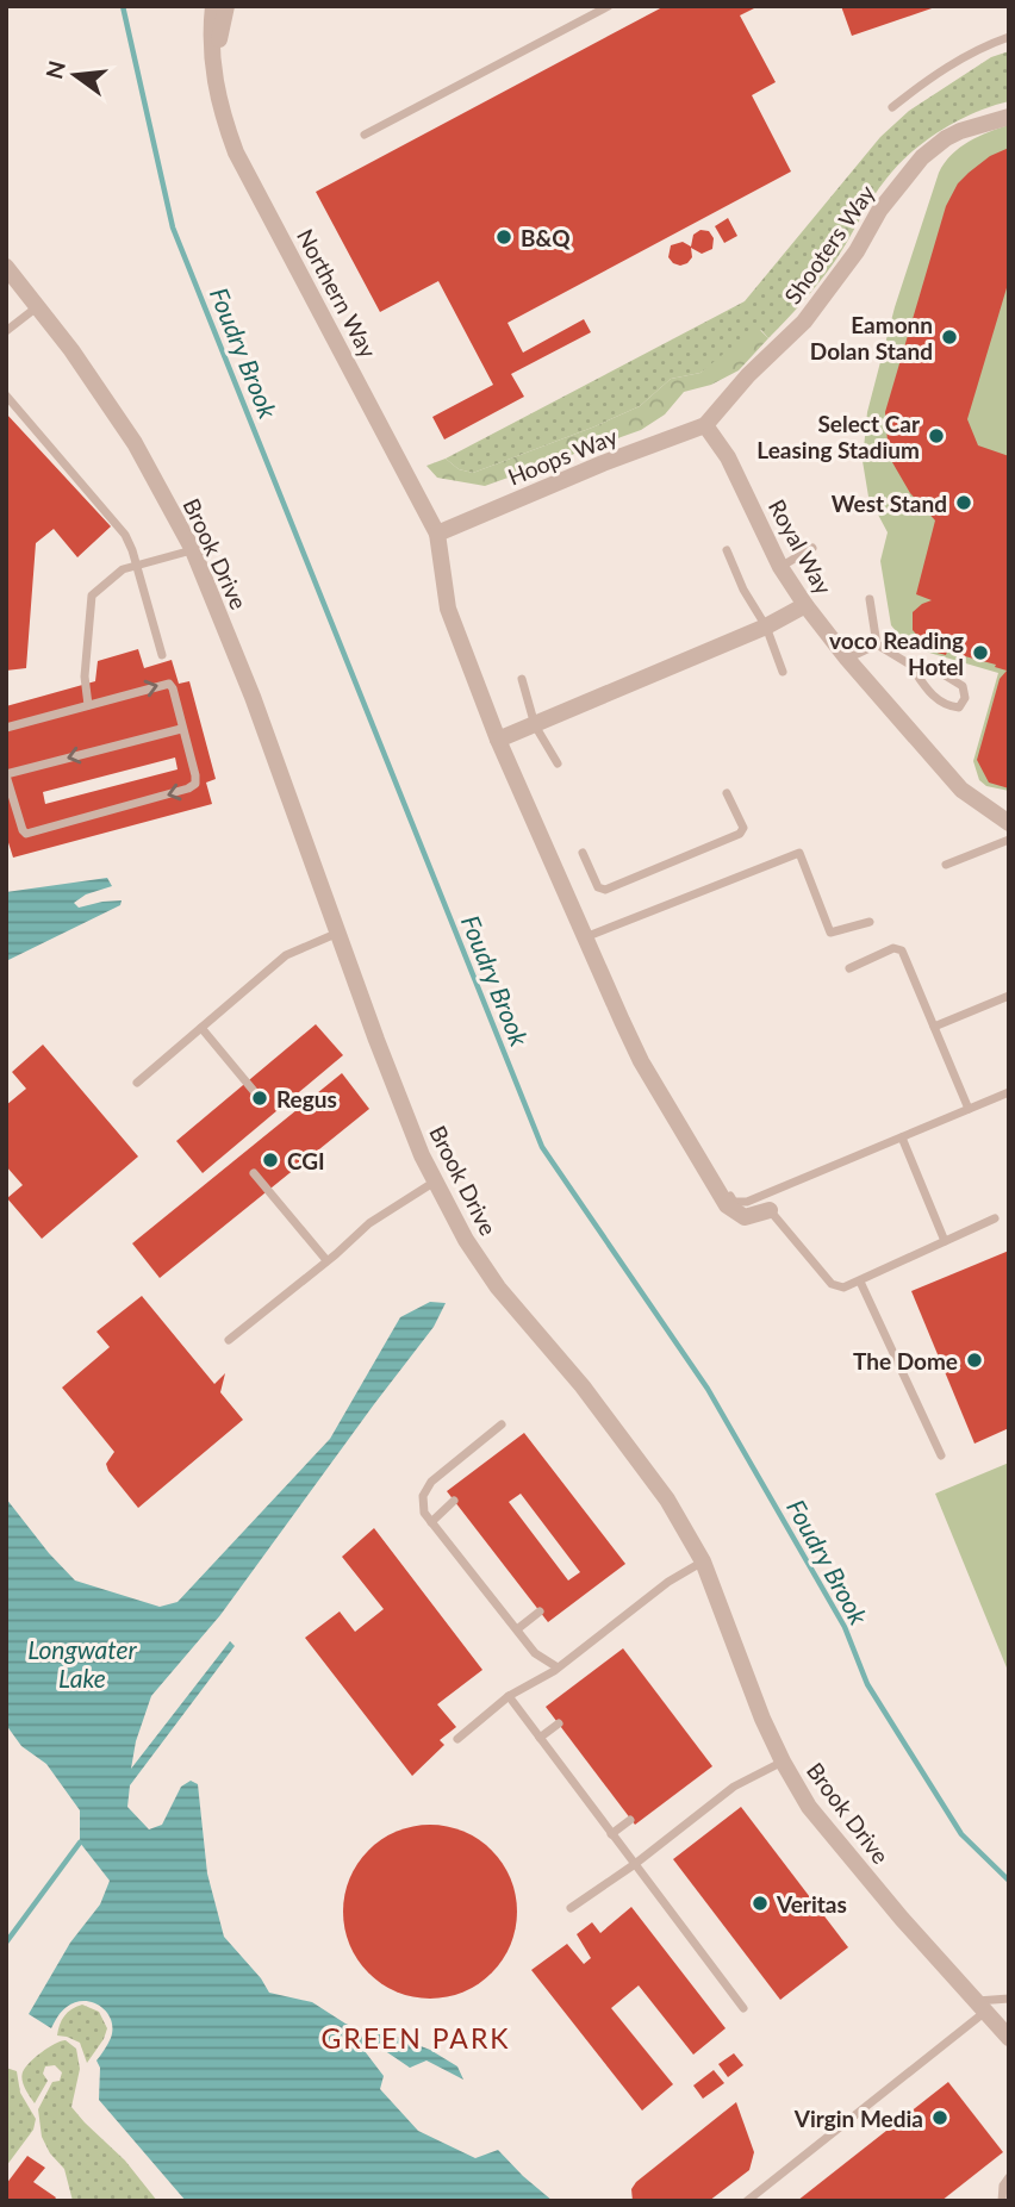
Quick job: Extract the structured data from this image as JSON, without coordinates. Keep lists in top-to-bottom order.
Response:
{
  "streets": {
    "street": [
      "Shooters Way",
      "Northern Way",
      "Hoops Way",
      "Royal Way",
      "Brook Drive"
    ]
  },
  "crossings": [
    ["Shooters Way", "Hoops Way"],
    ["Shooters Way", "Royal Way"],
    ["Northern Way", "Hoops Way"],
    ["Hoops Way", "Royal Way"]
  ],
  "districts": ["GREEN PARK"],
  "water": ["Foudry Brook", "Longwater Lake"],
  "places": [
    "B&Q",
    "Eamonn Dolan Stand",
    "Select Car Leasing Stadium",
    "West Stand",
    "voco Reading Hotel",
    "Regus",
    "CGI",
    "The Dome",
    "Veritas",
    "Virgin Media"
  ],
  "north": "left"
}
